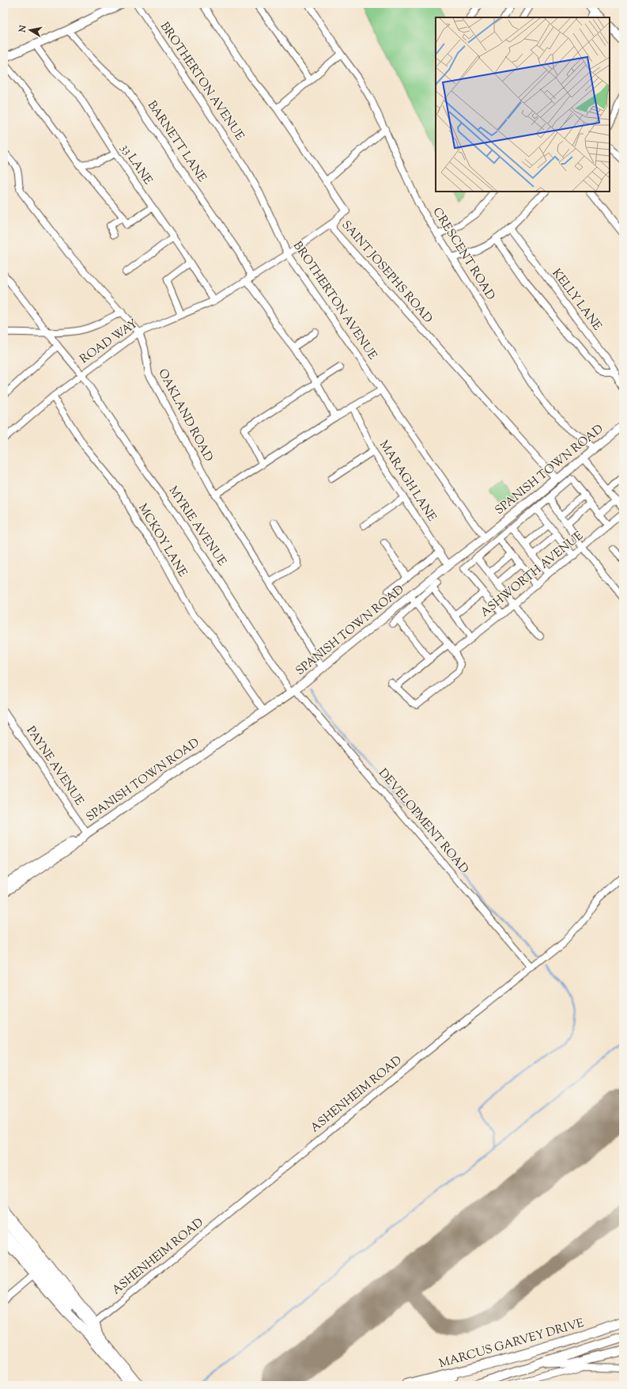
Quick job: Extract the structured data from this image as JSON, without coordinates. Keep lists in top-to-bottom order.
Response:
{
  "streets": {
    "highway": ["MARCUS GARVEY DRIVE"],
    "main road": ["SPANISH TOWN ROAD"],
    "street": [
      "BROTHERTON AVENUE",
      "BARNETT LANE",
      "33 LANE",
      "CRESCENT ROAD",
      "SAINT JOSEPHS ROAD",
      "KELLY LANE",
      "ROAD WAY",
      "OAKLAND ROAD",
      "MARAGH LANE",
      "MYRIE AVENUE",
      "MCKOY LANE",
      "ASHWORTH AVENUE",
      "PAYNE AVENUE",
      "DEVELOPMENT ROAD",
      "ASHENHEIM ROAD"
    ]
  },
  "crossings": [
    ["BROTHERTON AVENUE", "ROAD WAY"],
    ["BROTHERTON AVENUE", "SPANISH TOWN ROAD"],
    ["BARNETT LANE", "ROAD WAY"],
    ["33 LANE", "ROAD WAY"],
    ["CRESCENT ROAD", "SPANISH TOWN ROAD"],
    ["SAINT JOSEPHS ROAD", "ROAD WAY"],
    ["SAINT JOSEPHS ROAD", "SPANISH TOWN ROAD"],
    ["ROAD WAY", "OAKLAND ROAD"],
    ["ROAD WAY", "MYRIE AVENUE"],
    ["ROAD WAY", "MCKOY LANE"],
    ["OAKLAND ROAD", "SPANISH TOWN ROAD"],
    ["SPANISH TOWN ROAD", "MARAGH LANE"],
    ["SPANISH TOWN ROAD", "MYRIE AVENUE"],
    ["SPANISH TOWN ROAD", "MCKOY LANE"],
    ["SPANISH TOWN ROAD", "PAYNE AVENUE"],
    ["SPANISH TOWN ROAD", "DEVELOPMENT ROAD"],
    ["MYRIE AVENUE", "DEVELOPMENT ROAD"],
    ["DEVELOPMENT ROAD", "ASHENHEIM ROAD"]
  ],
  "north": "left"
}
